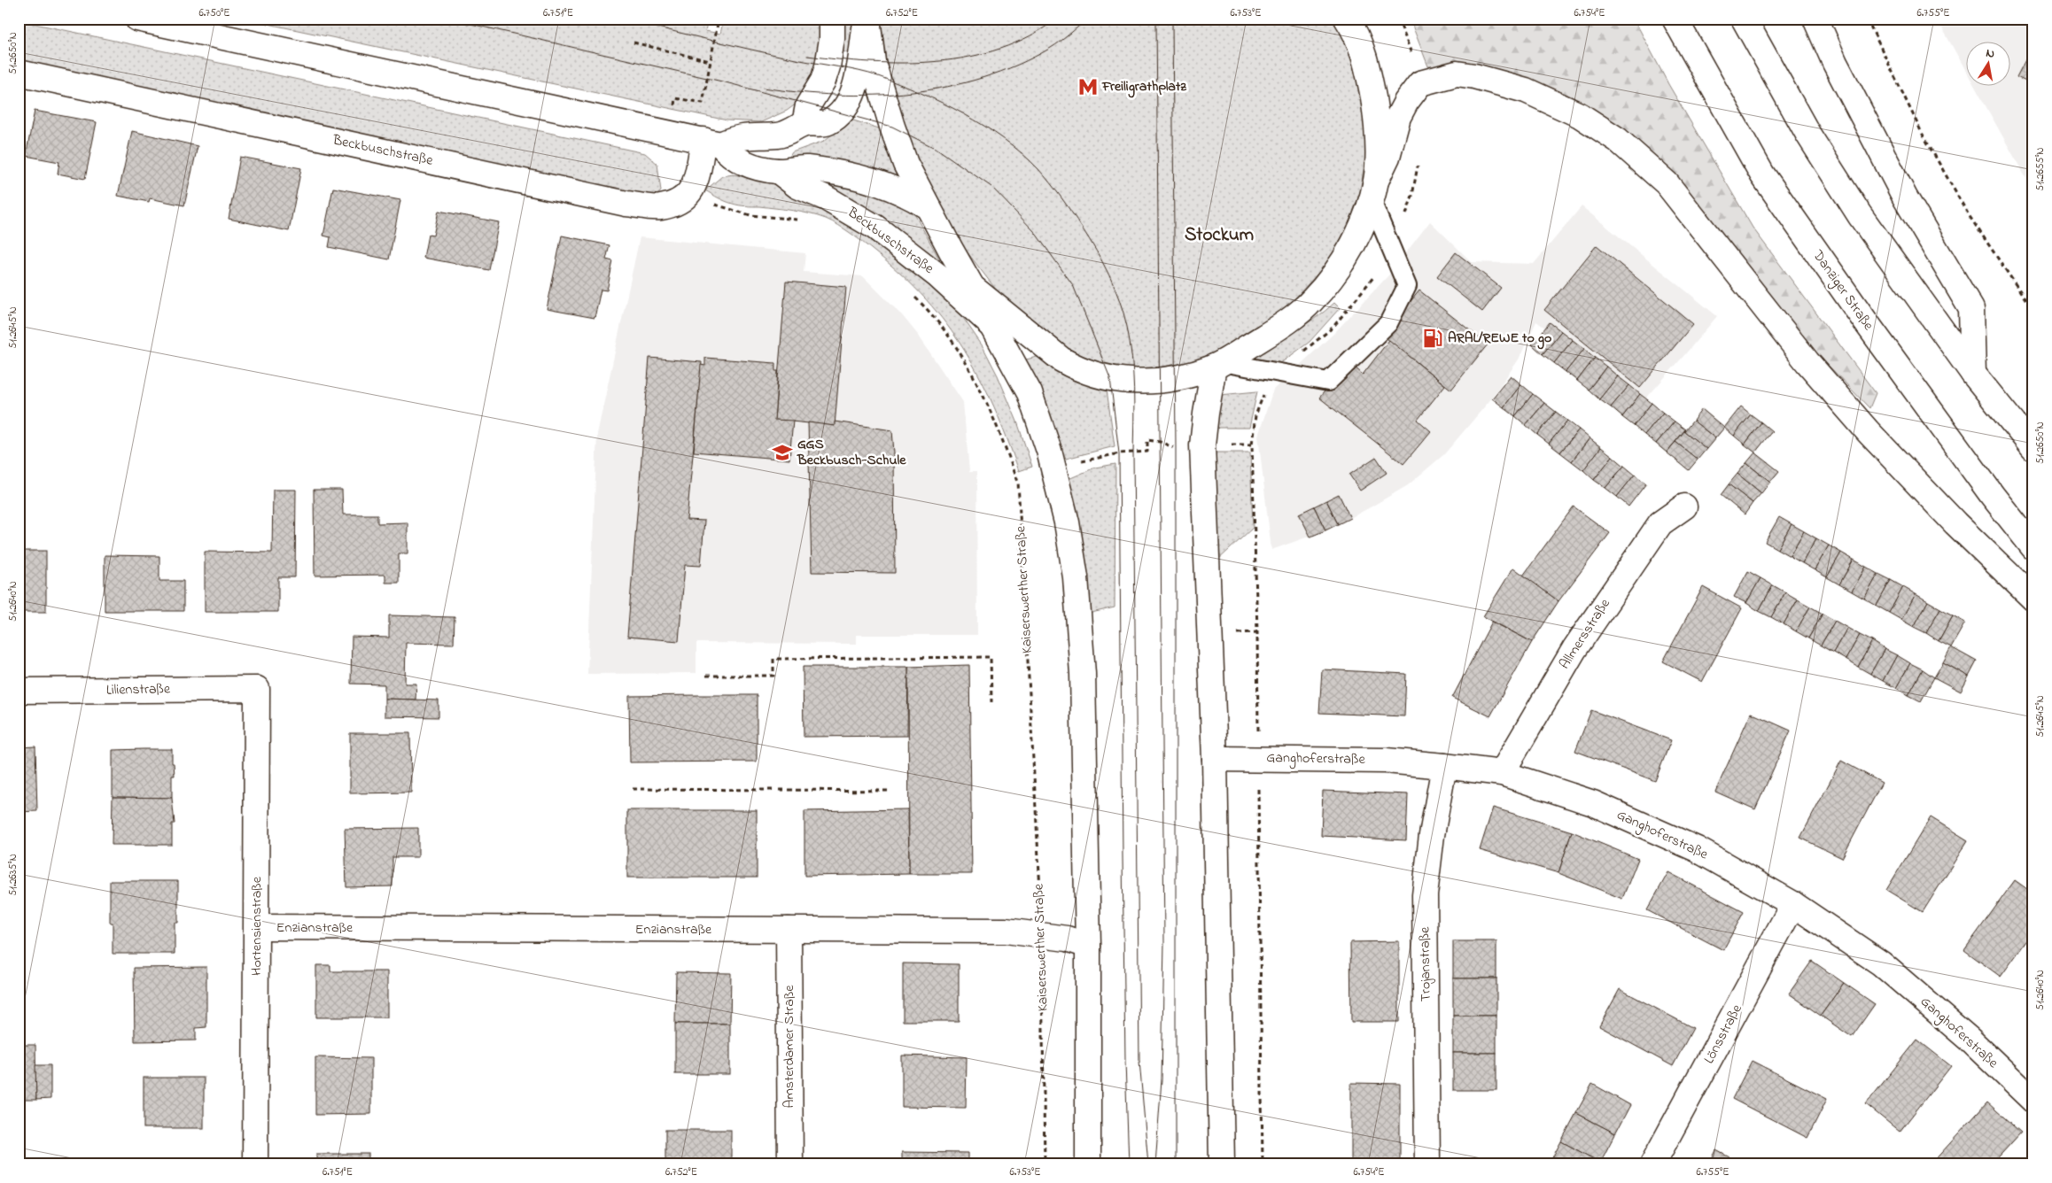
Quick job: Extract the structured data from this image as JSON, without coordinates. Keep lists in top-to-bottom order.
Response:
{
  "streets": {
    "main road": [
      "Beckbuschstraße",
      "Danziger Straße",
      "Allmersstraße",
      "Lilienstraße",
      "Ganghoferstraße",
      "Hortensienstraße",
      "Enzianstraße",
      "Trojanstraße",
      "Lönsstraße",
      "Amsterdamer Straße"
    ],
    "path": ["Kaiserswerther Straße"]
  },
  "crossings": [
    ["Kaiserswerther Straße", "Enzianstraße"],
    ["Allmersstraße", "Ganghoferstraße"],
    ["Lilienstraße", "Hortensienstraße"],
    ["Ganghoferstraße", "Trojanstraße"],
    ["Ganghoferstraße", "Lönsstraße"],
    ["Hortensienstraße", "Enzianstraße"],
    ["Enzianstraße", "Amsterdamer Straße"]
  ],
  "districts": ["Stockum"],
  "places": {
    "metro station": ["Freiligrathplatz"],
    "fuel station": ["ARAL/REWE to go"],
    "school or university": ["GGS Beckbusch-Schule"]
  },
  "north": "top",
  "coordinates": [
    "6.750°E",
    "6.751°E",
    "6.752°E",
    "6.753°E",
    "6.754°E",
    "6.755°E",
    "51.2650°N",
    "51.2655°N",
    "51.2645°N",
    "51.2640°N",
    "51.2635°N"
  ]
}
